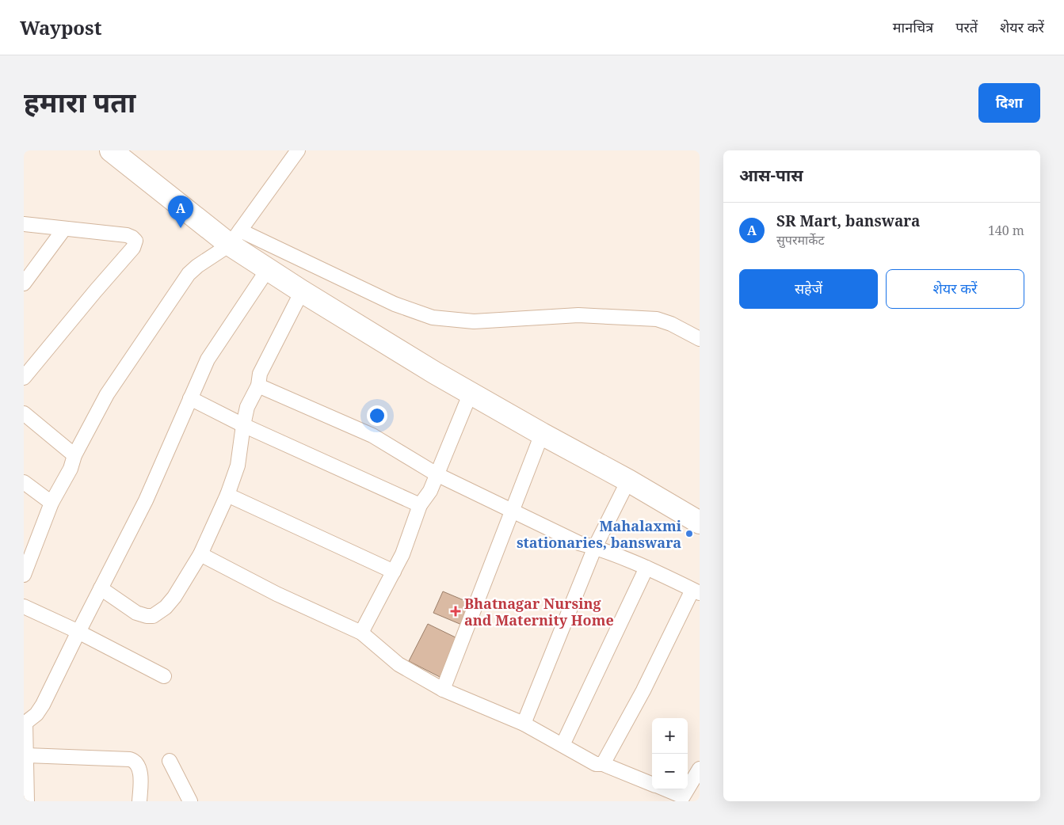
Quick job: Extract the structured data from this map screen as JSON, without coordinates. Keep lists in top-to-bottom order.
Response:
{
  "places": {
    "other": ["Mahalaxmi stationaries, banswara"],
    "health": ["Bhatnagar Nursing and Maternity Home"]
  },
  "page": {
    "header": "Waypost",
    "nav": ["मानचित्र", "परतें", "शेयर करें"],
    "title": "हमारा पता",
    "buttons": [
      "दिशा",
      ["सहेजें", "शेयर करें"]
    ],
    "heading": "आस-पास",
    "pins": "A",
    "list": [
      {
        "mark": "A",
        "name": "SR Mart, banswara",
        "note": "सुपरमार्केट",
        "value": "140 m"
      }
    ],
    "map_buttons": ["+", "−"]
  }
}
